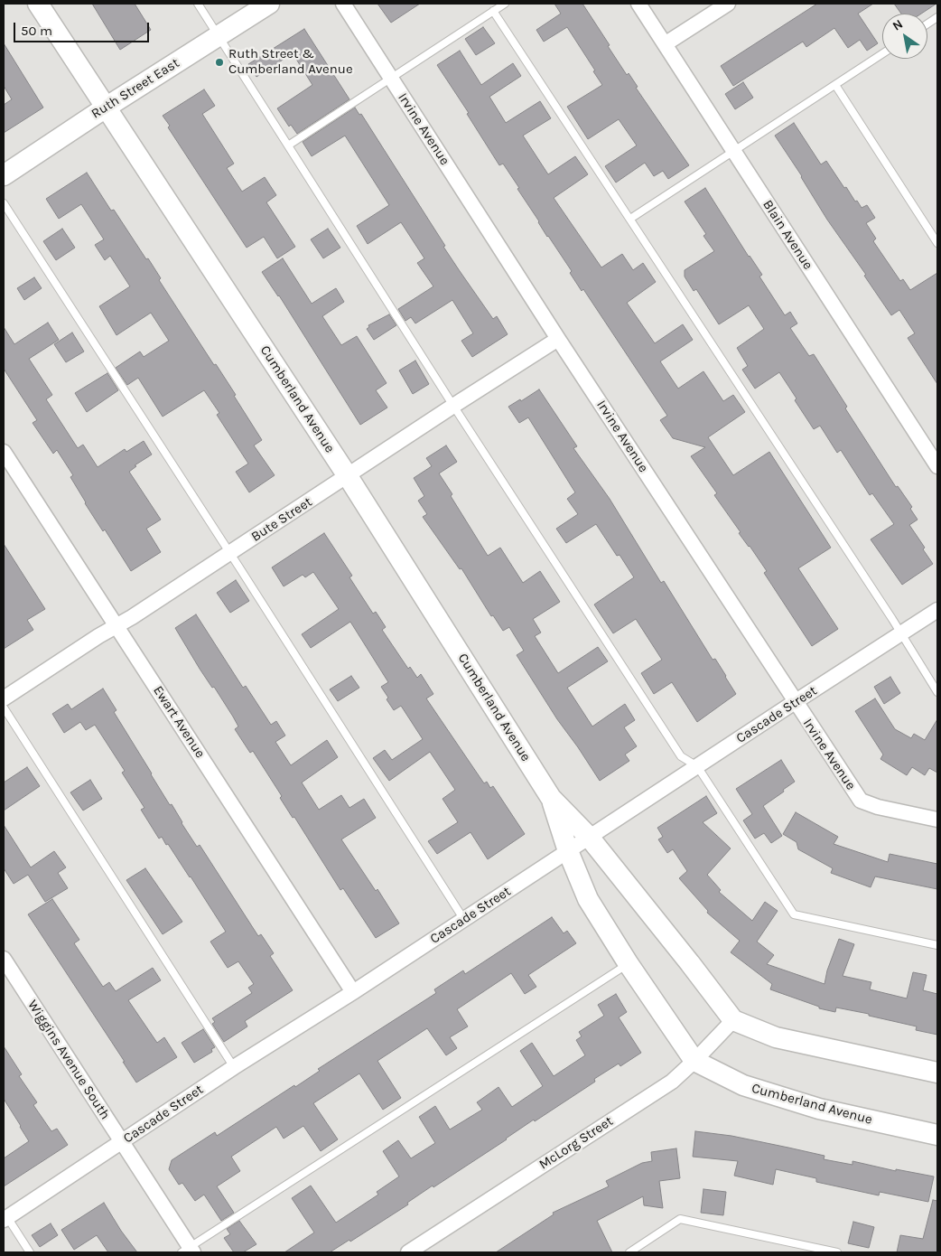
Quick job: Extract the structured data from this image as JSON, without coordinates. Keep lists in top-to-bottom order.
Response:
{
  "streets": {
    "street": [
      "Ruth Street East",
      "Irvine Avenue",
      "Blain Avenue",
      "Cumberland Avenue",
      "Bute Street",
      "Cascade Street",
      "Ewart Avenue",
      "Wiggins Avenue South",
      "McLorg Street"
    ]
  },
  "crossings": [
    ["Ruth Street East", "Cumberland Avenue"],
    ["Irvine Avenue", "Bute Street"],
    ["Irvine Avenue", "Cascade Street"],
    ["Cumberland Avenue", "Bute Street"],
    ["Cumberland Avenue", "Cascade Street"],
    ["Cumberland Avenue", "McLorg Street"],
    ["Bute Street", "Ewart Avenue"],
    ["Cascade Street", "Ewart Avenue"],
    ["Cascade Street", "Wiggins Avenue South"]
  ],
  "places": ["Ruth Street & Cumberland Avenue"],
  "scale_bar": "50 m",
  "north": "top left"
}
